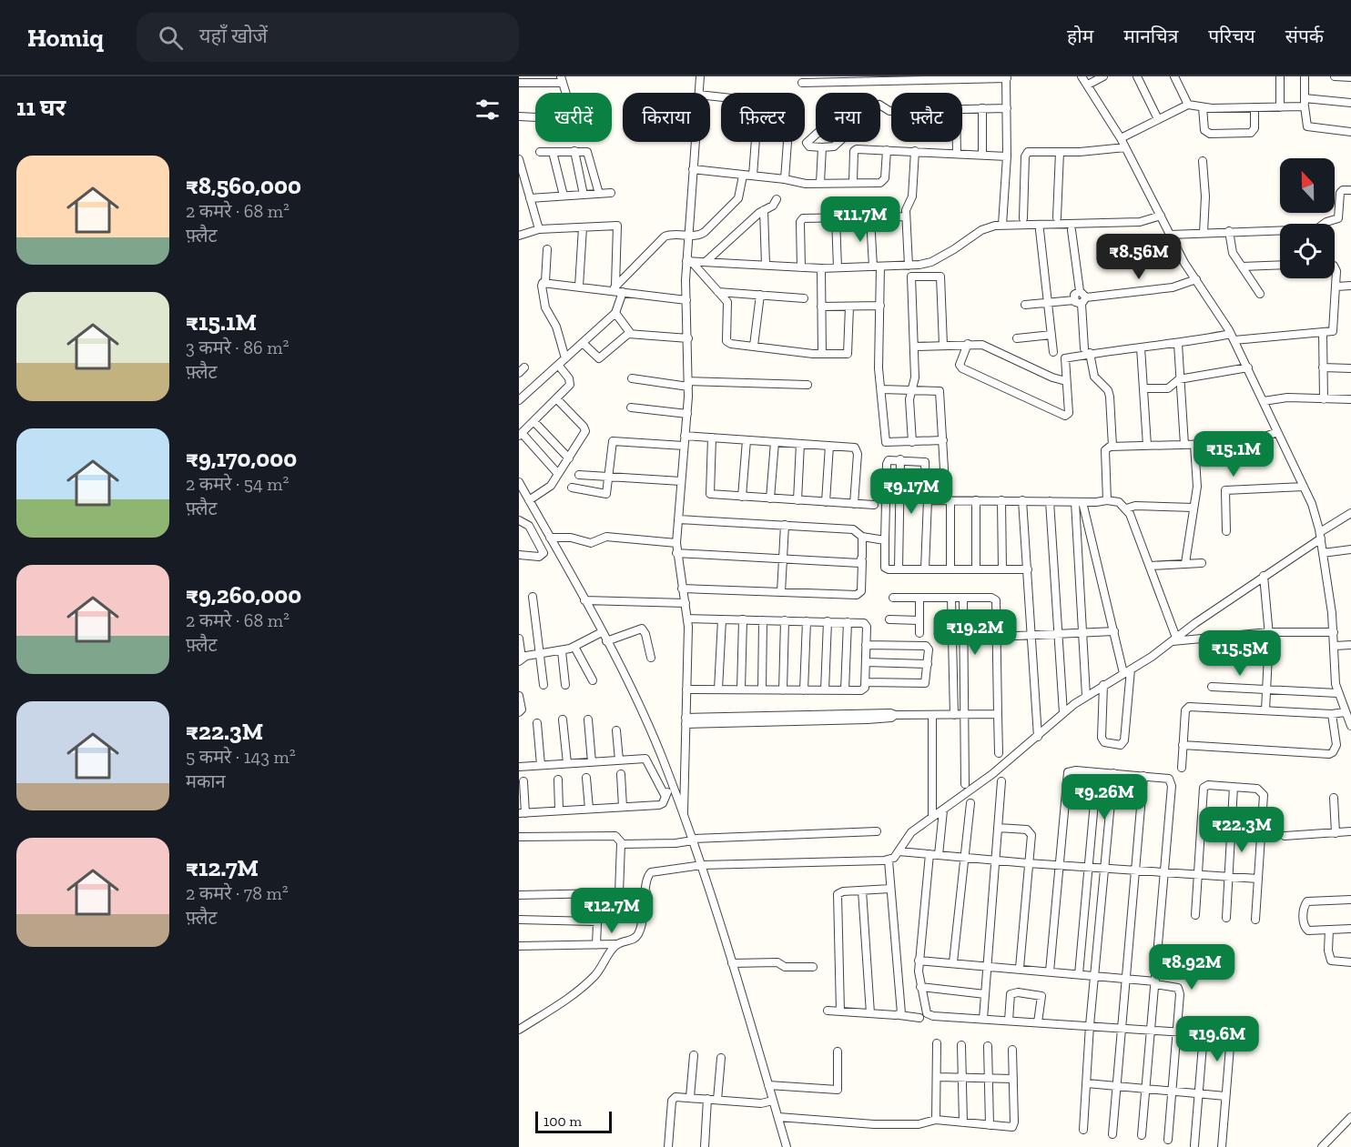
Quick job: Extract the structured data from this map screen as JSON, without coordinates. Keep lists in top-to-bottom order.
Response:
{
  "scale_bar": "100 m",
  "north": "top",
  "page": {
    "header": "Homiq",
    "search": "यहाँ खोजें",
    "nav": [
      "होम",
      "मानचित्र",
      "परिचय",
      "संपर्क"
    ],
    "heading": "11 घर",
    "chip": [
      "खरीदें",
      "किराया",
      "फ़िल्टर",
      "नया",
      "फ़्लैट"
    ],
    "list": [
      {
        "name": "₹8,560,000",
        "note": "2 कमरे · 68 m² · फ़्लैट"
      },
      {
        "name": "₹15.1M",
        "note": "3 कमरे · 86 m² · फ़्लैट"
      },
      {
        "name": "₹9,170,000",
        "note": "2 कमरे · 54 m² · फ़्लैट"
      },
      {
        "name": "₹9,260,000",
        "note": "2 कमरे · 68 m² · फ़्लैट"
      },
      {
        "name": "₹22.3M",
        "note": "5 कमरे · 143 m² · मकान"
      },
      {
        "name": "₹12.7M",
        "note": "2 कमरे · 78 m² · फ़्लैट"
      }
    ],
    "price": [
      "₹11.7M",
      "₹8.56M",
      "₹15.1M",
      "₹9.17M",
      "₹19.2M",
      "₹15.5M",
      "₹9.26M",
      "₹22.3M",
      "₹12.7M",
      "₹8.92M",
      "₹19.6M"
    ],
    "scale": "100 m"
  }
}
